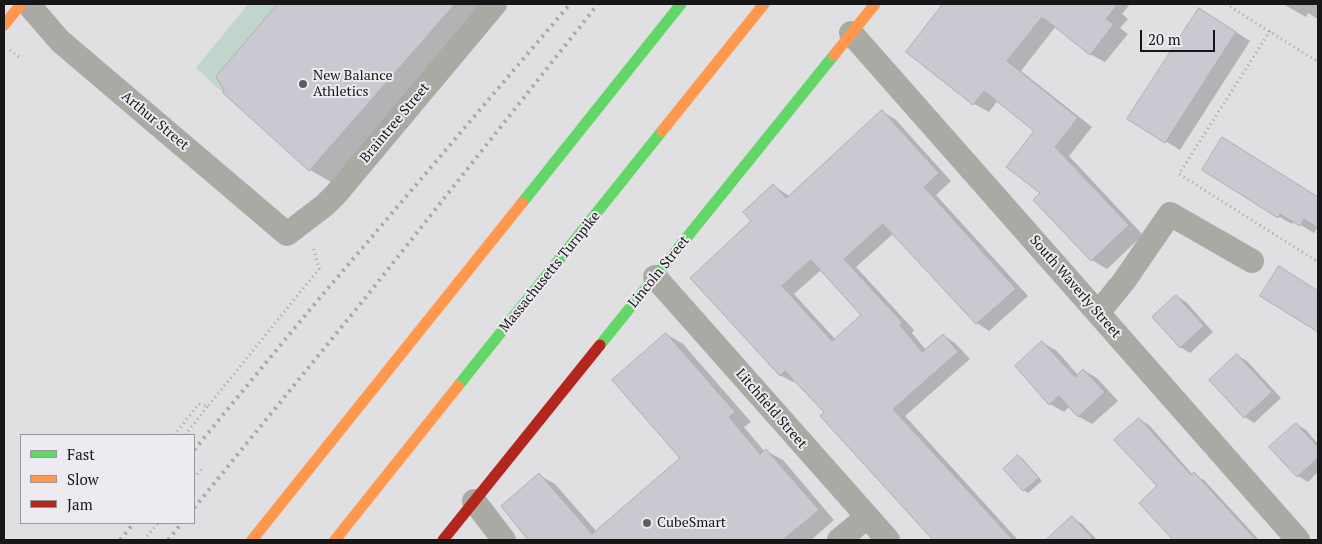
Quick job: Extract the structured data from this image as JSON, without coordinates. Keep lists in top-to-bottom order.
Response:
{
  "streets": {
    "main road": ["Massachusetts Turnpike", "Lincoln Street"],
    "street": [
      "Arthur Street",
      "Braintree Street",
      "South Waverly Street",
      "Litchfield Street"
    ]
  },
  "crossings": [
    ["Arthur Street", "Braintree Street"],
    ["Lincoln Street", "South Waverly Street"],
    ["Lincoln Street", "Litchfield Street"]
  ],
  "places": ["New Balance Athletics", "CubeSmart"],
  "legend": ["Fast", "Slow", "Jam"],
  "scale_bar": "20 m"
}
